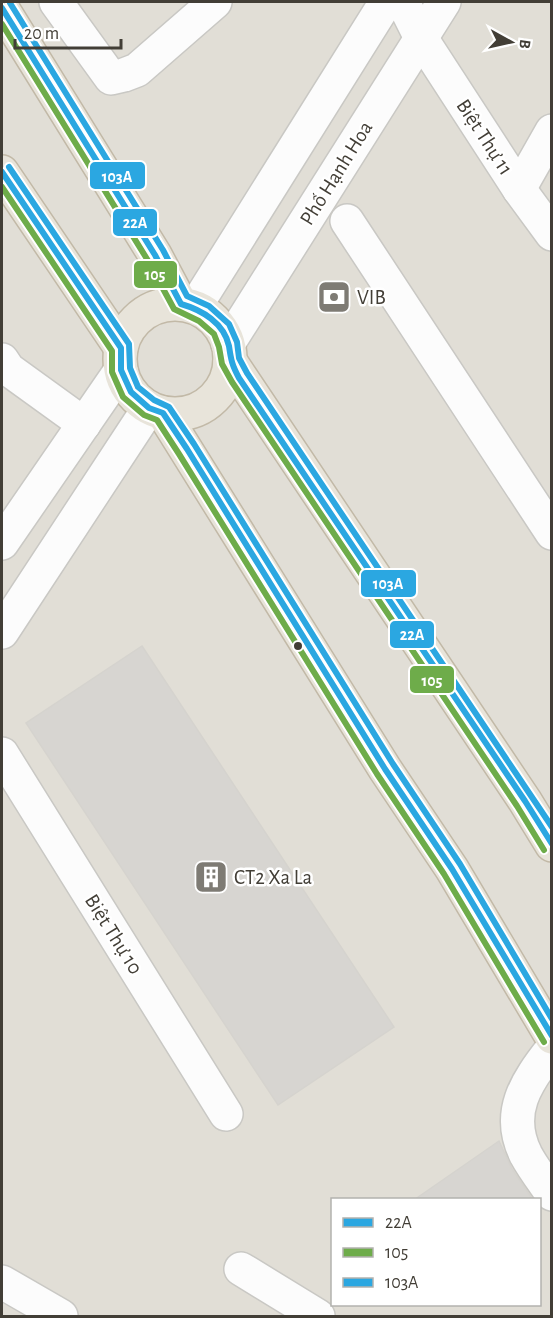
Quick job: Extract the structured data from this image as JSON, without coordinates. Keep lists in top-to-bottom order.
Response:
{
  "streets": {
    "street": ["Biệt Thự 11", "Phố Hạnh Hoa", "Biệt Thự 10"]
  },
  "crossings": [
    ["Biệt Thự 11", "Phố Hạnh Hoa"]
  ],
  "places": {
    "bank": ["VIB"],
    "building": ["CT2 Xa La"]
  },
  "lines": ["transit line 103A", "transit line 22A", "transit line 105"],
  "legend": ["22A", "105", "103A"],
  "scale_bar": "20 m",
  "north": "right"
}
